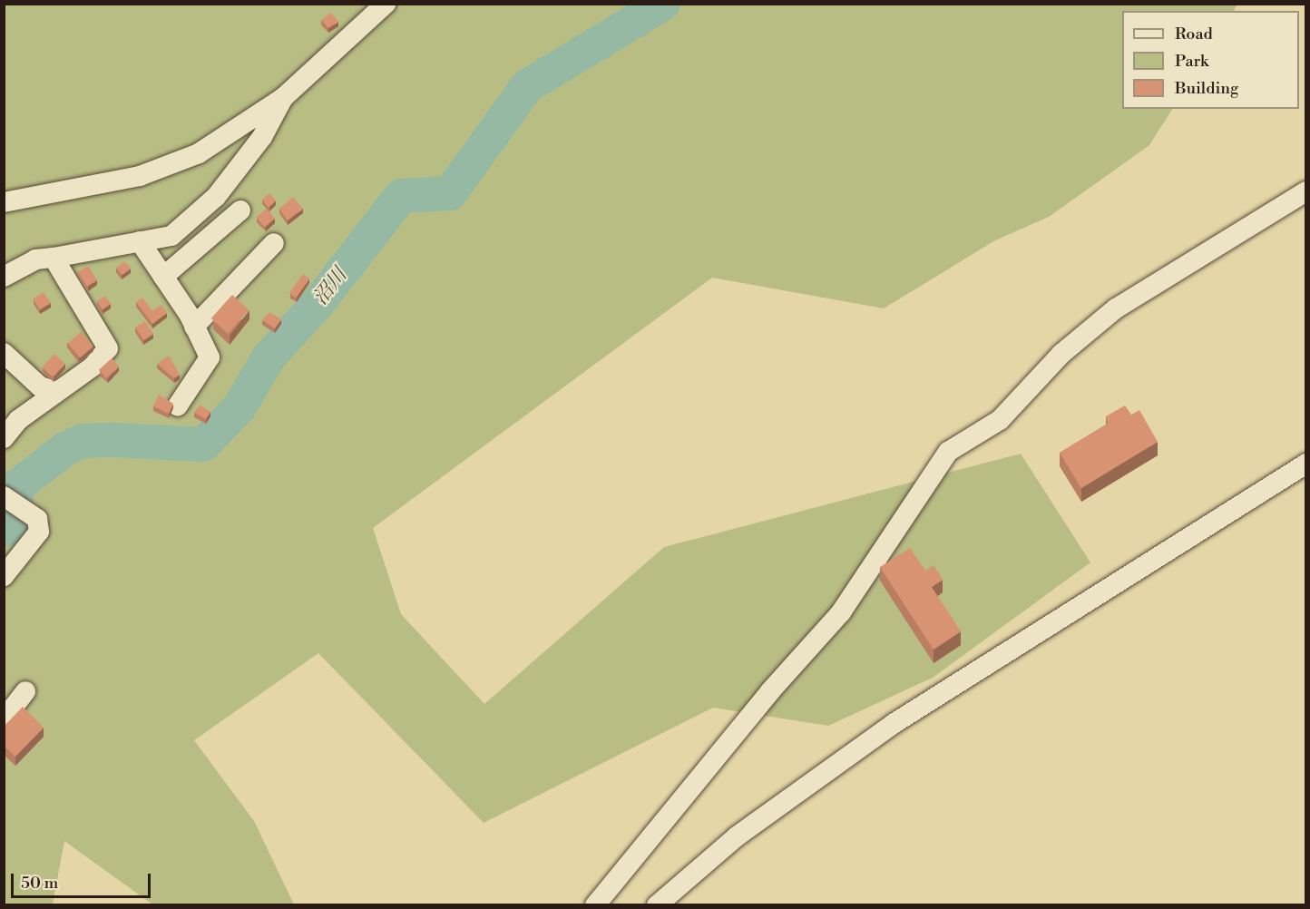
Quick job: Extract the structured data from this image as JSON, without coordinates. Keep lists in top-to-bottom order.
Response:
{
  "water": ["沼川"],
  "legend": ["Road", "Park", "Building"],
  "scale_bar": "50 m"
}
